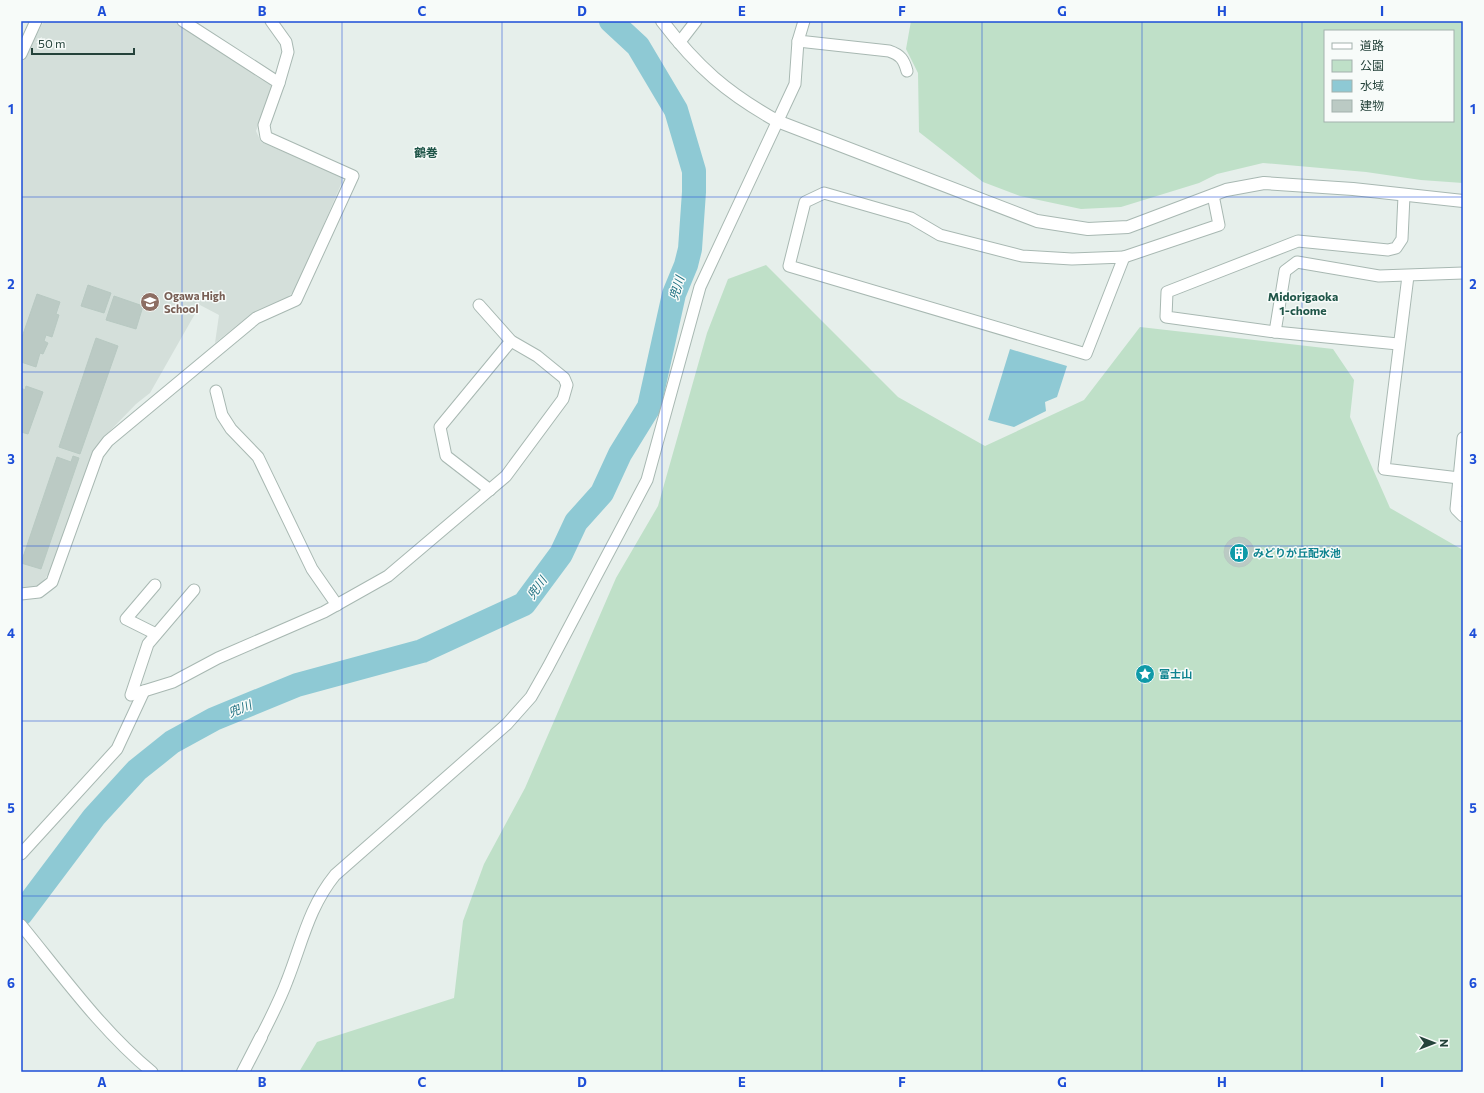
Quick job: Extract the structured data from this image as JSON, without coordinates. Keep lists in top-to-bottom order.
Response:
{
  "districts": ["鶴巻", "Midorigaoka 1-chome"],
  "water": ["兜川"],
  "places": {
    "school or university": ["Ogawa High School"],
    "building": ["みどりが丘配水池"],
    "place": ["富士山"]
  },
  "legend": [
    "道路",
    "公園",
    "水域",
    "建物"
  ],
  "scale_bar": "50 m",
  "north": "right",
  "grid": {
    "columns": [
      "A",
      "B",
      "C",
      "D",
      "E",
      "F",
      "G",
      "H",
      "I"
    ],
    "rows": [
      "1",
      "2",
      "3",
      "4",
      "5",
      "6"
    ]
  }
}
